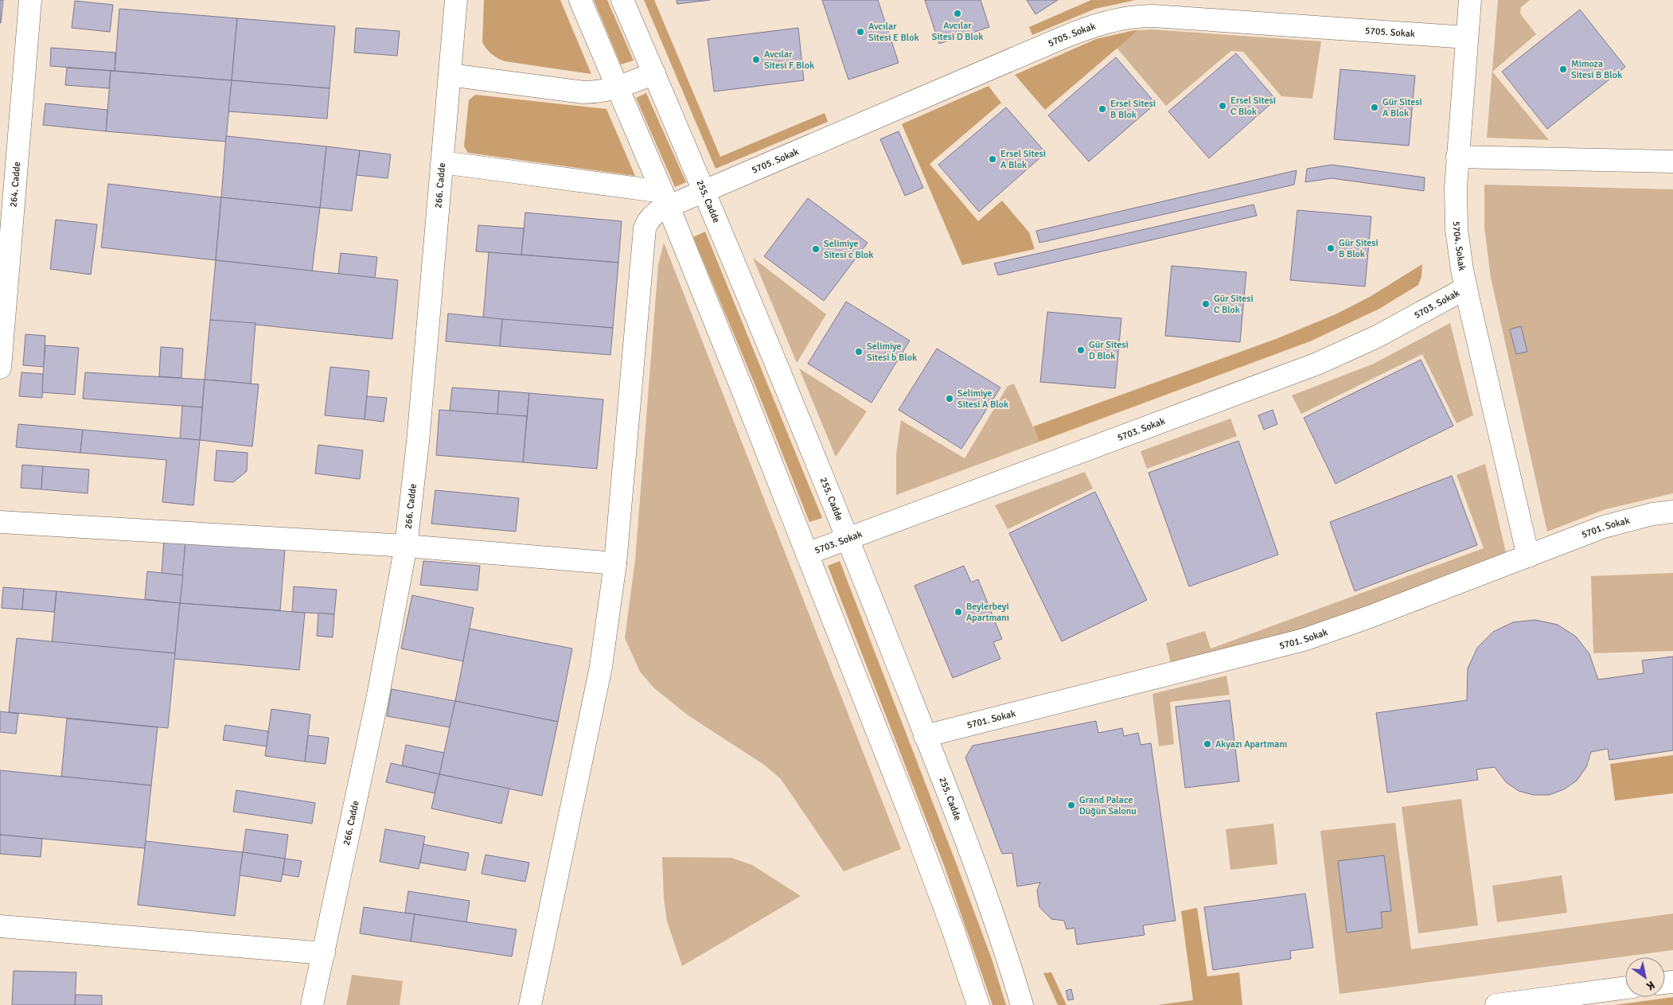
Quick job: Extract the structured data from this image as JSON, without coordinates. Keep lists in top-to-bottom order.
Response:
{
  "streets": {
    "street": [
      "5705. Sokak",
      "264. Cadde",
      "266. Cadde",
      "255. Cadde",
      "5704. Sokak",
      "5703. Sokak",
      "5701. Sokak"
    ]
  },
  "crossings": [
    ["5705. Sokak", "255. Cadde"],
    ["5705. Sokak", "5704. Sokak"],
    ["255. Cadde", "5703. Sokak"],
    ["255. Cadde", "5701. Sokak"],
    ["5704. Sokak", "5703. Sokak"],
    ["5704. Sokak", "5701. Sokak"]
  ],
  "places": [
    "Avcılar Sitesi D Blok",
    "Avcılar Sitesi E Blok",
    "Avcılar Sitesi F Blok",
    "Mimoza Sitesi B Blok",
    "Ersel Sitesi C Blok",
    "Gür Sitesi A Blok",
    "Ersel Sitesi B Blok",
    "Ersel Sitesi A Blok",
    "Gür Sitesi B Blok",
    "Selimiye Sitesi c Blok",
    "Gür Sitesi C Blok",
    "Gür Sitesi D Blok",
    "Selimiye Sitesi b Blok",
    "Selimiye Sitesi A Blok",
    "Beylerbeyi Apartmanı",
    "Akyazı Apartmanı",
    "Grand Palace Düğün Salonu"
  ],
  "north": "bottom right"
}
